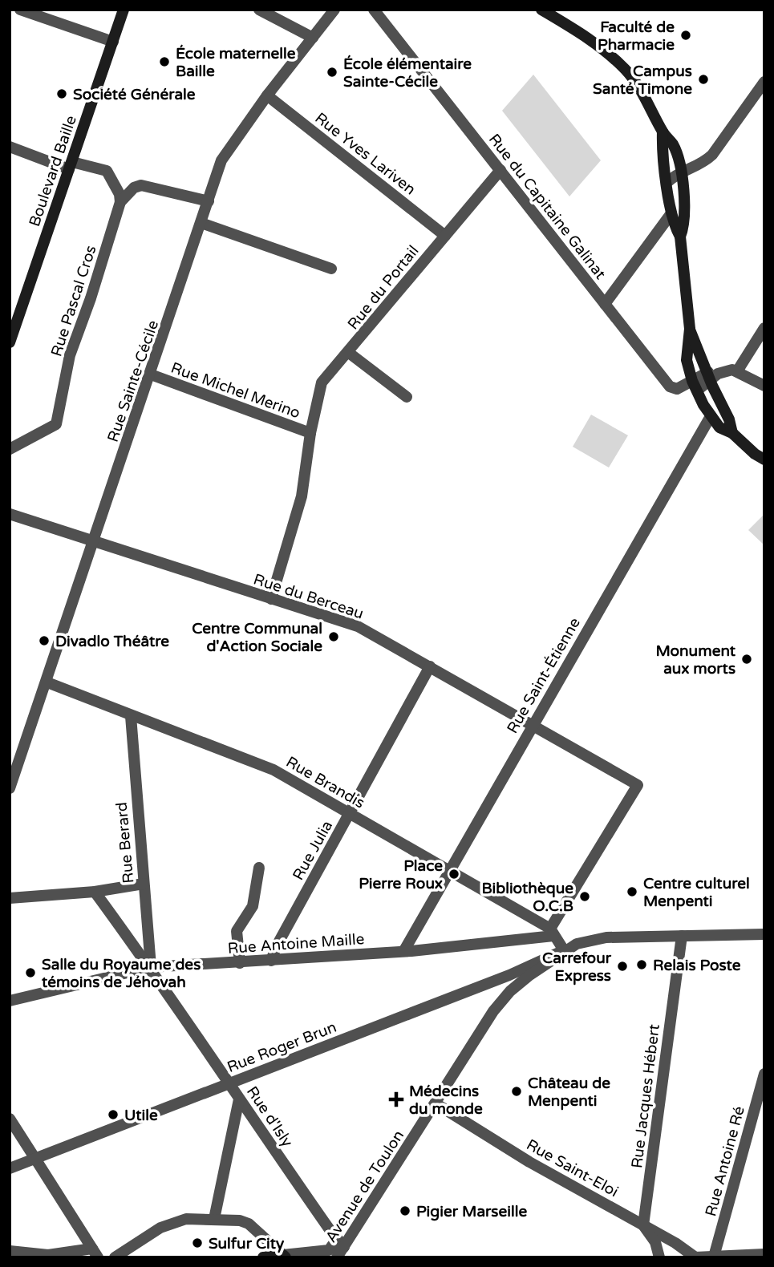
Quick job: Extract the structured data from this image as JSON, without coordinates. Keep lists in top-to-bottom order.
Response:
{
  "streets": {
    "main road": ["Boulevard Baille"],
    "street": [
      "Rue Yves Lariven",
      "Rue du Capitaine Galinat",
      "Rue du Portail",
      "Rue Pascal Cros",
      "Rue Sainte-Cécile",
      "Rue Michel Merino",
      "Rue du Berceau",
      "Rue Saint-Étienne",
      "Rue Brandis",
      "Rue Berard",
      "Rue Julia",
      "Rue Antoine Maille",
      "Rue Roger Brun",
      "Rue Jacques Hébert",
      "Rue d'Isly",
      "Rue Antoine Ré",
      "Rue Saint-Eloi",
      "Avenue de Toulon"
    ]
  },
  "crossings": [
    ["Rue Yves Lariven", "Rue du Portail"],
    ["Rue Yves Lariven", "Rue Sainte-Cécile"],
    ["Rue du Capitaine Galinat", "Rue du Portail"],
    ["Rue du Portail", "Rue Michel Merino"],
    ["Rue du Portail", "Rue du Berceau"],
    ["Rue Sainte-Cécile", "Rue Michel Merino"],
    ["Rue Sainte-Cécile", "Rue du Berceau"],
    ["Rue Sainte-Cécile", "Rue Brandis"],
    ["Rue du Berceau", "Rue Saint-Étienne"],
    ["Rue du Berceau", "Rue Brandis"],
    ["Rue du Berceau", "Rue Julia"],
    ["Rue du Berceau", "Rue Antoine Maille"],
    ["Rue Saint-Étienne", "Rue Brandis"],
    ["Rue Saint-Étienne", "Rue Antoine Maille"],
    ["Rue Brandis", "Rue Berard"],
    ["Rue Brandis", "Rue Julia"],
    ["Rue Brandis", "Rue Antoine Maille"],
    ["Rue Brandis", "Rue Roger Brun"],
    ["Rue Brandis", "Avenue de Toulon"],
    ["Rue Berard", "Rue Antoine Maille"],
    ["Rue Berard", "Rue d'Isly"],
    ["Rue Julia", "Rue Antoine Maille"],
    ["Rue Antoine Maille", "Rue d'Isly"],
    ["Rue Roger Brun", "Rue d'Isly"],
    ["Rue Roger Brun", "Avenue de Toulon"],
    ["Rue Jacques Hébert", "Rue Saint-Eloi"],
    ["Rue Jacques Hébert", "Avenue de Toulon"],
    ["Rue d'Isly", "Avenue de Toulon"],
    ["Rue Saint-Eloi", "Avenue de Toulon"]
  ],
  "places": {
    "other": [
      "Faculté de Pharmacie",
      "École maternelle Baille",
      "École élémentaire Sainte-Cécile",
      "Campus Santé Timone",
      "Société Générale",
      "Centre Communal d'Action Sociale",
      "Divadlo Théâtre",
      "Monument aux morts",
      "Place Pierre Roux",
      "Centre culturel Menpenti",
      "Bibliothèque O.C.B",
      "Relais Poste",
      "Carrefour Express",
      "Salle du Royaume des témoins de Jéhovah",
      "Château de Menpenti",
      "Utile",
      "Pigier Marseille",
      "Sulfur City"
    ],
    "health": ["Médecins du monde"]
  }
}
